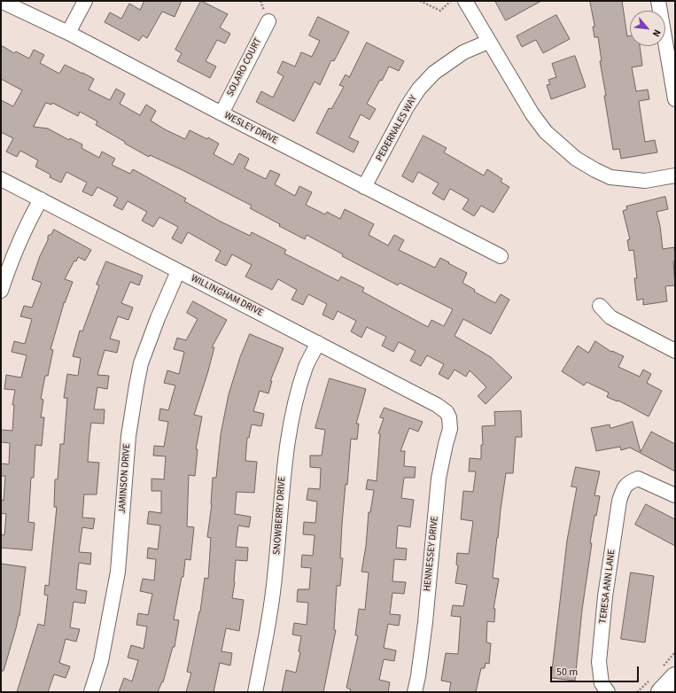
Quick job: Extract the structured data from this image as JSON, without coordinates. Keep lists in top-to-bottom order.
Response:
{
  "streets": {
    "street": [
      "SOLARO COURT",
      "WESLEY DRIVE",
      "PEDERNALES WAY",
      "WILLINGHAM DRIVE",
      "JAMINSON DRIVE",
      "SNOWBERRY DRIVE",
      "HENNESSEY DRIVE",
      "TERESA ANN LANE"
    ]
  },
  "crossings": [
    ["SOLARO COURT", "WESLEY DRIVE"],
    ["WESLEY DRIVE", "PEDERNALES WAY"],
    ["WILLINGHAM DRIVE", "JAMINSON DRIVE"],
    ["WILLINGHAM DRIVE", "SNOWBERRY DRIVE"],
    ["WILLINGHAM DRIVE", "HENNESSEY DRIVE"]
  ],
  "scale_bar": "50 m",
  "north": "bottom right"
}
